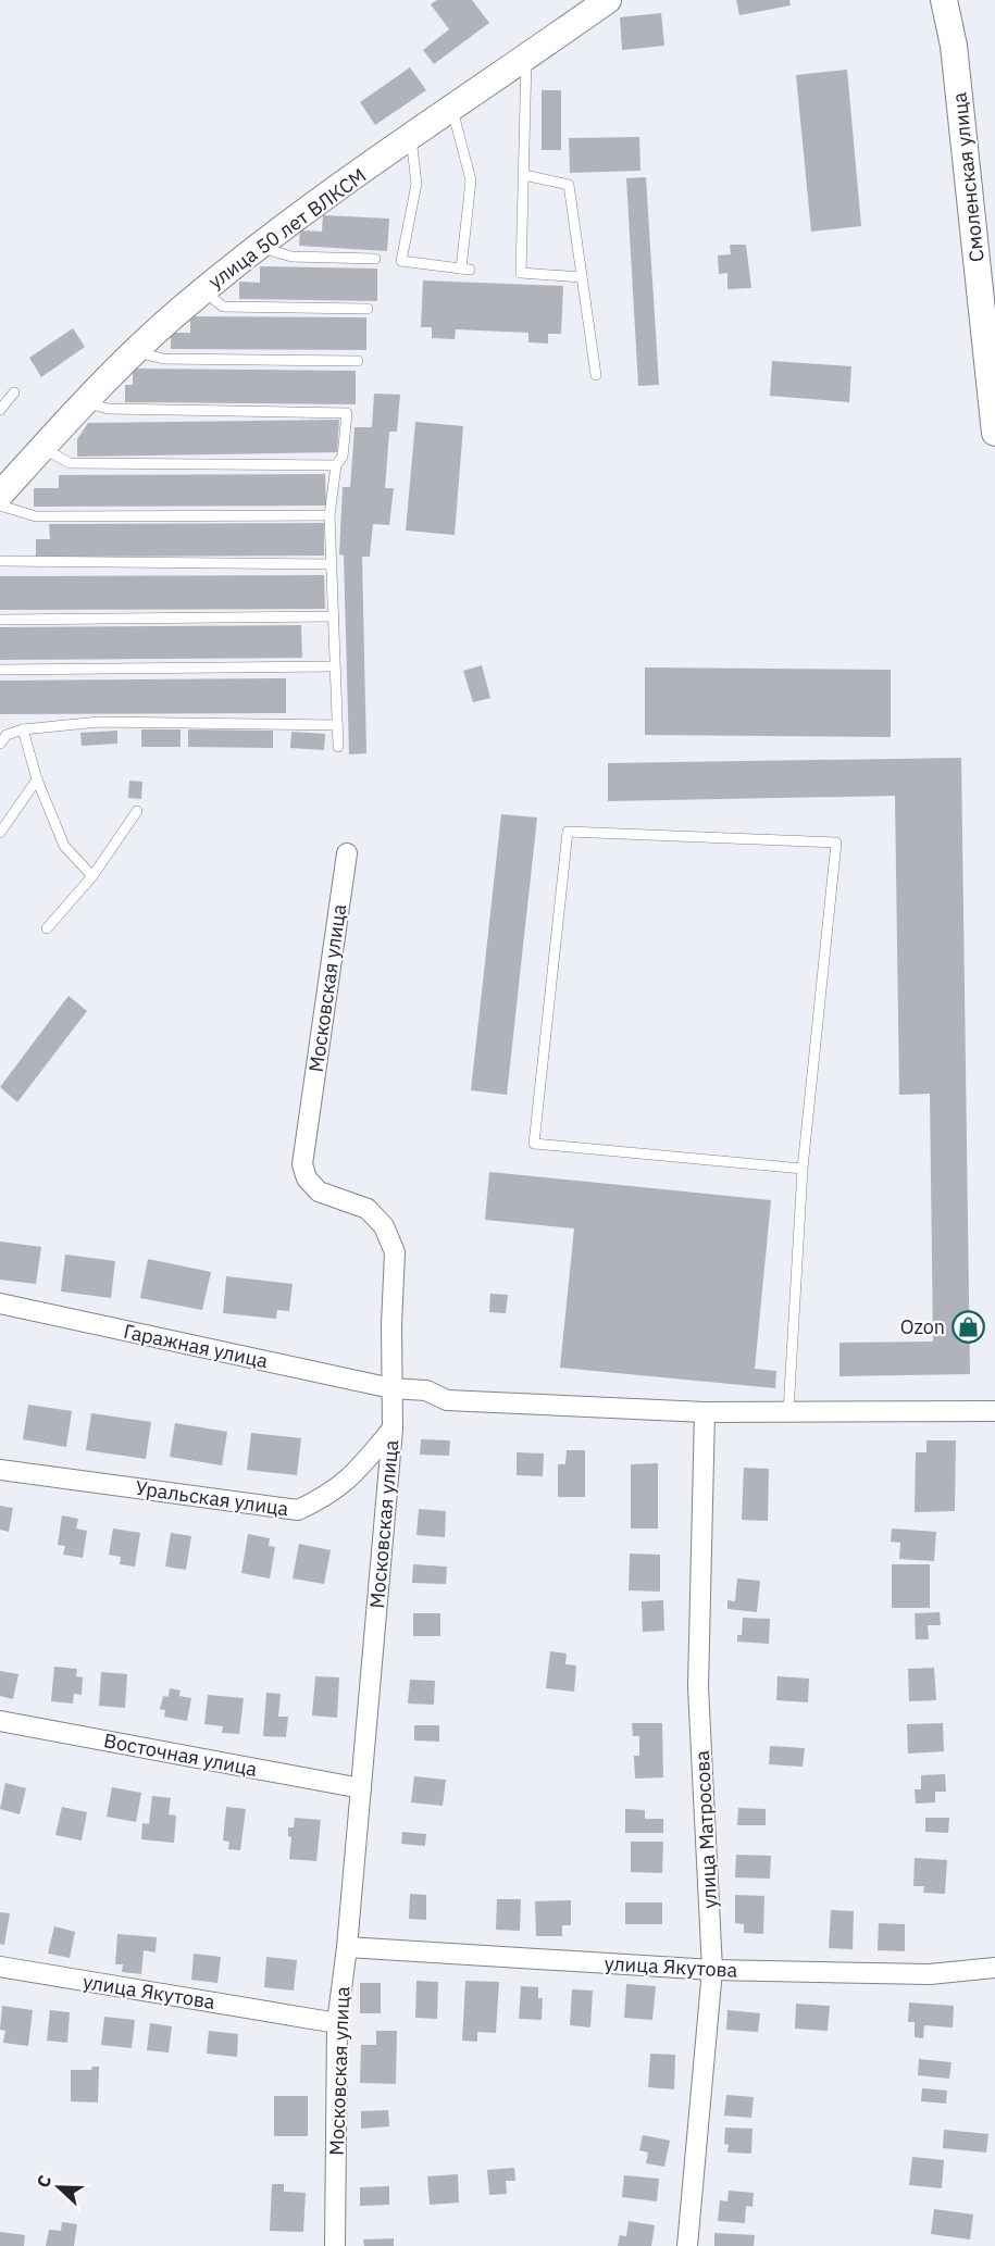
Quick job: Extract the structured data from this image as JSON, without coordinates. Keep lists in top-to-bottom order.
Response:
{
  "streets": {
    "street": [
      "Смоленская улица",
      "улица 50 лет ВЛКСМ",
      "Московская улица",
      "Гаражная улица",
      "Уральская улица",
      "Восточная улица",
      "улица Матросова",
      "улица Якутова"
    ]
  },
  "crossings": [
    ["Московская улица", "Гаражная улица"],
    ["Московская улица", "Уральская улица"],
    ["Московская улица", "Восточная улица"],
    ["Московская улица", "улица Якутова"],
    ["Гаражная улица", "улица Матросова"],
    ["улица Матросова", "улица Якутова"]
  ],
  "places": {
    "shop": ["Ozon"]
  },
  "north": "left"
}
